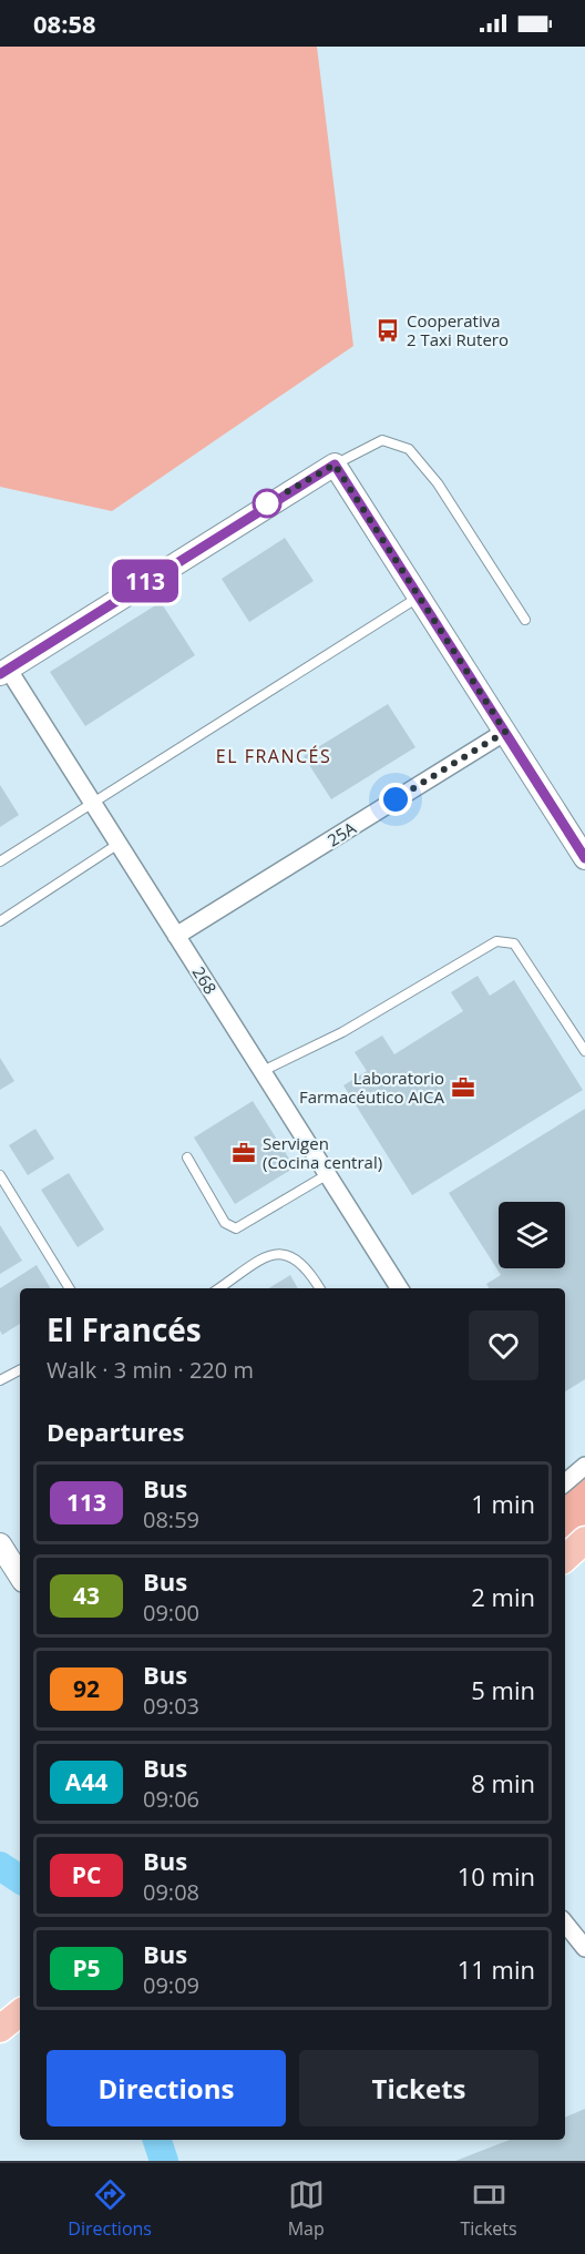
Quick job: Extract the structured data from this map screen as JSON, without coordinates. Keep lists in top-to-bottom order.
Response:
{
  "streets": {
    "street": ["25A", "268"]
  },
  "crossings": [
    ["25A", "268"]
  ],
  "districts": ["EL FRANCÉS"],
  "places": {
    "bus stop": ["Cooperativa 2 Taxi Rutero"],
    "office": ["Laboratorio Farmacéutico AICA", "Servigen (Cocina central)"]
  },
  "lines": ["bus line 113"],
  "page": {
    "status": "08:58",
    "on_map": "113",
    "heading": [
      ["El Francés", "Walk · 3 min · 220 m"],
      "Departures"
    ],
    "list": [
      {
        "mark": "113",
        "name": "Bus",
        "note": "08:59",
        "value": "1 min"
      },
      {
        "mark": "43",
        "name": "Bus",
        "note": "09:00",
        "value": "2 min"
      },
      {
        "mark": "92",
        "name": "Bus",
        "note": "09:03",
        "value": "5 min"
      },
      {
        "mark": "A44",
        "name": "Bus",
        "note": "09:06",
        "value": "8 min"
      },
      {
        "mark": "PC",
        "name": "Bus",
        "note": "09:08",
        "value": "10 min"
      },
      {
        "mark": "P5",
        "name": "Bus",
        "note": "09:09",
        "value": "11 min"
      }
    ],
    "buttons": ["Directions", "Tickets"],
    "tabs": ["Directions", "Map", "Tickets"]
  }
}
